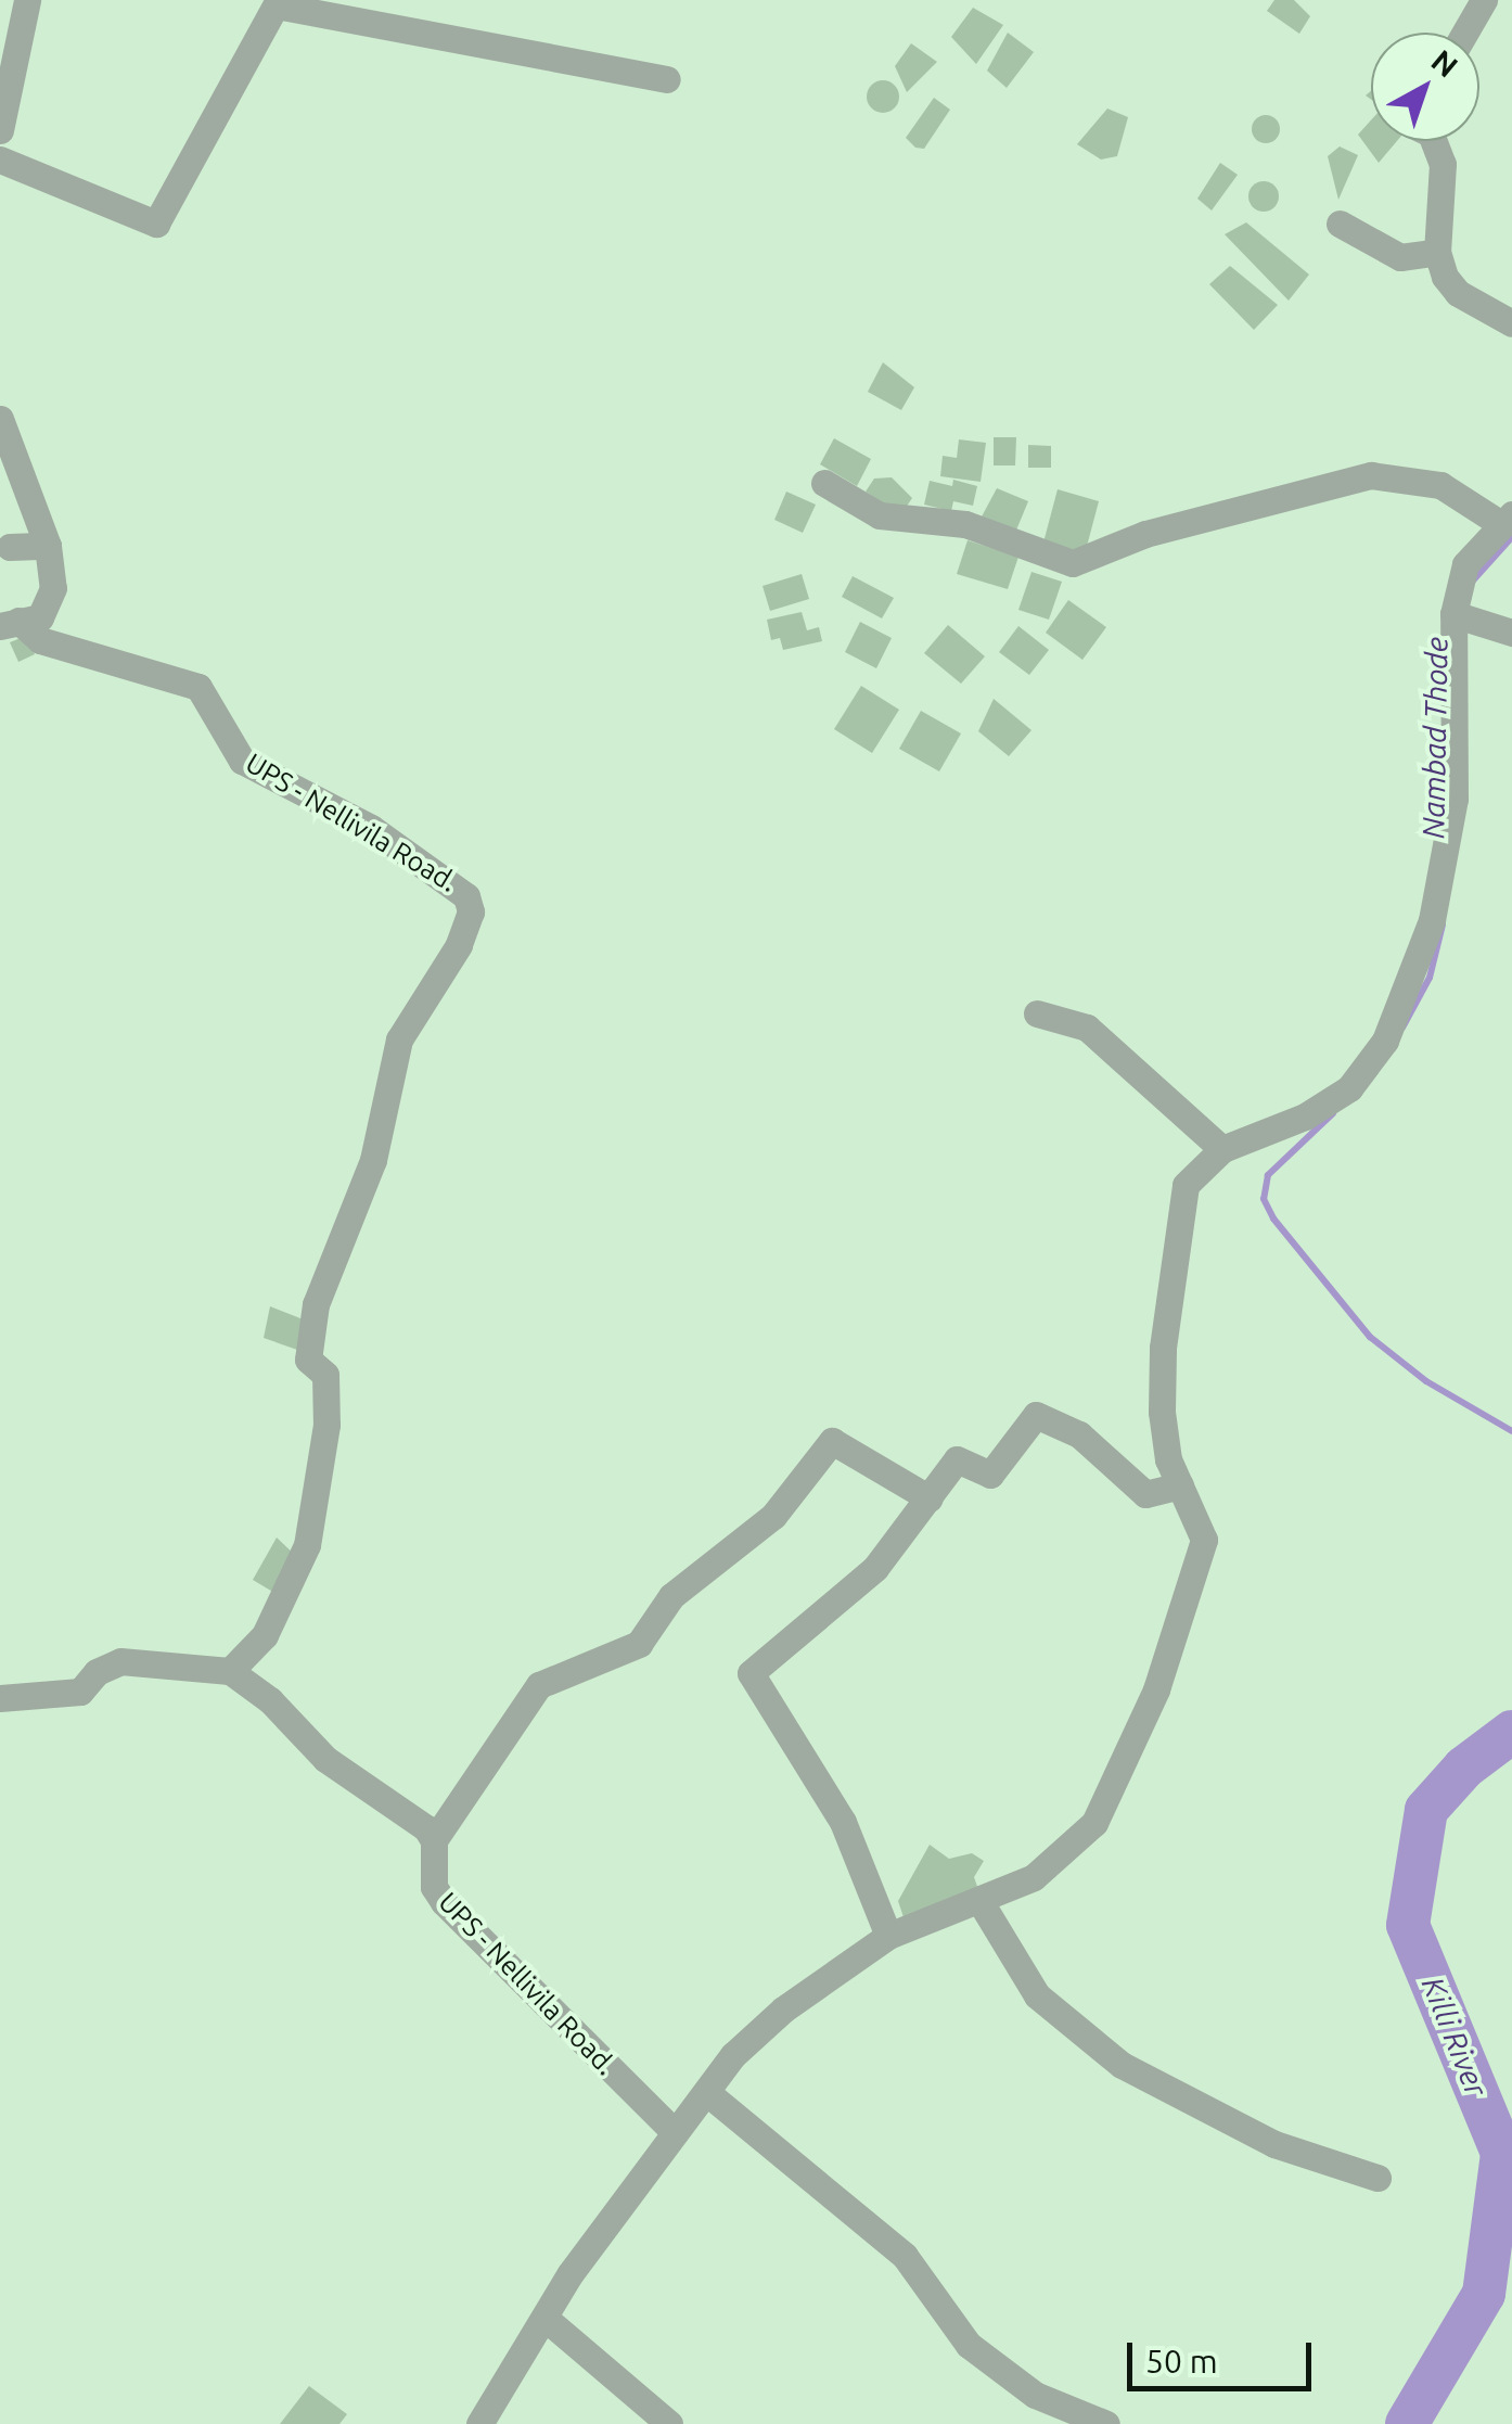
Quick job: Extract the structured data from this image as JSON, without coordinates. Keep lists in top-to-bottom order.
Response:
{
  "streets": {
    "street": ["UPS - Nellivila Road."]
  },
  "water": ["Nambad Thode", "Killi River"],
  "scale_bar": "50 m",
  "north": "top right"
}
